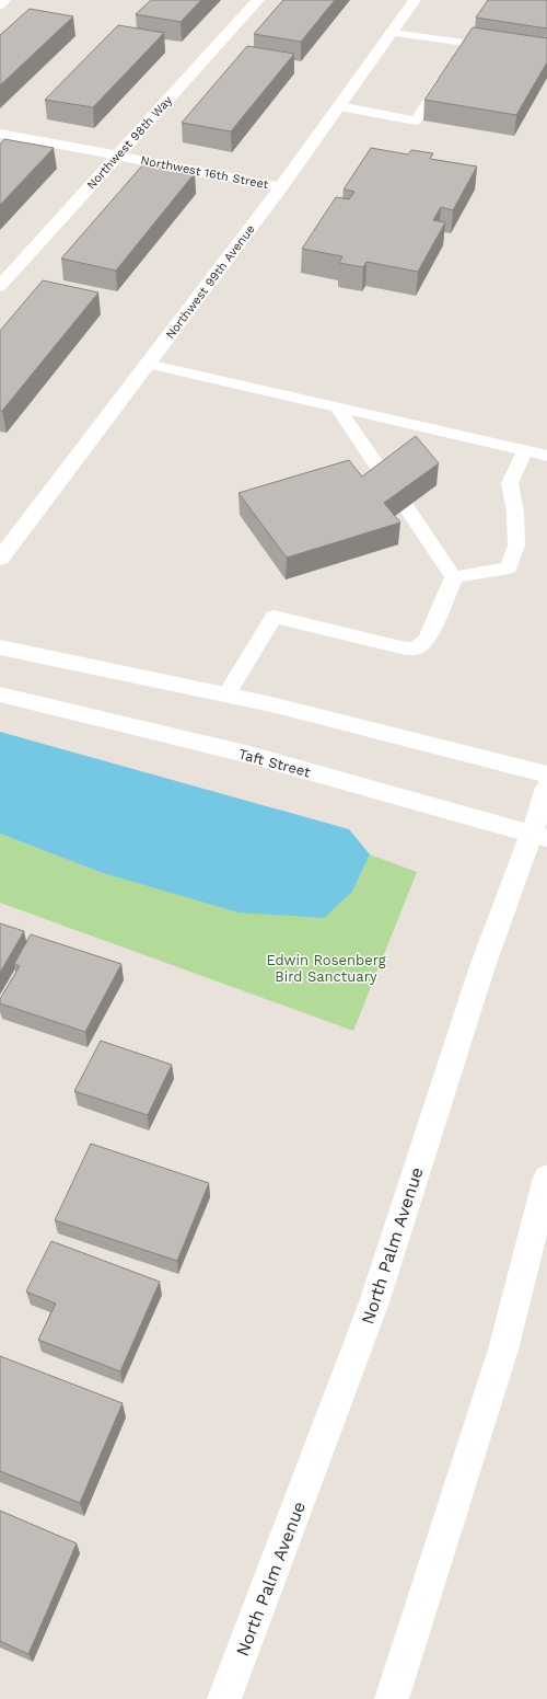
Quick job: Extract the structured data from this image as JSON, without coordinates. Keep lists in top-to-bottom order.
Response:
{
  "streets": {
    "street": [
      "Northwest 98th Way",
      "Northwest 16th Street",
      "Northwest 99th Avenue",
      "Taft Street",
      "North Palm Avenue"
    ]
  },
  "crossings": [
    ["Northwest 98th Way", "Northwest 16th Street"],
    ["Northwest 16th Street", "Northwest 99th Avenue"],
    ["Taft Street", "North Palm Avenue"]
  ],
  "parks": ["Edwin Rosenberg Bird Sanctuary"]
}
